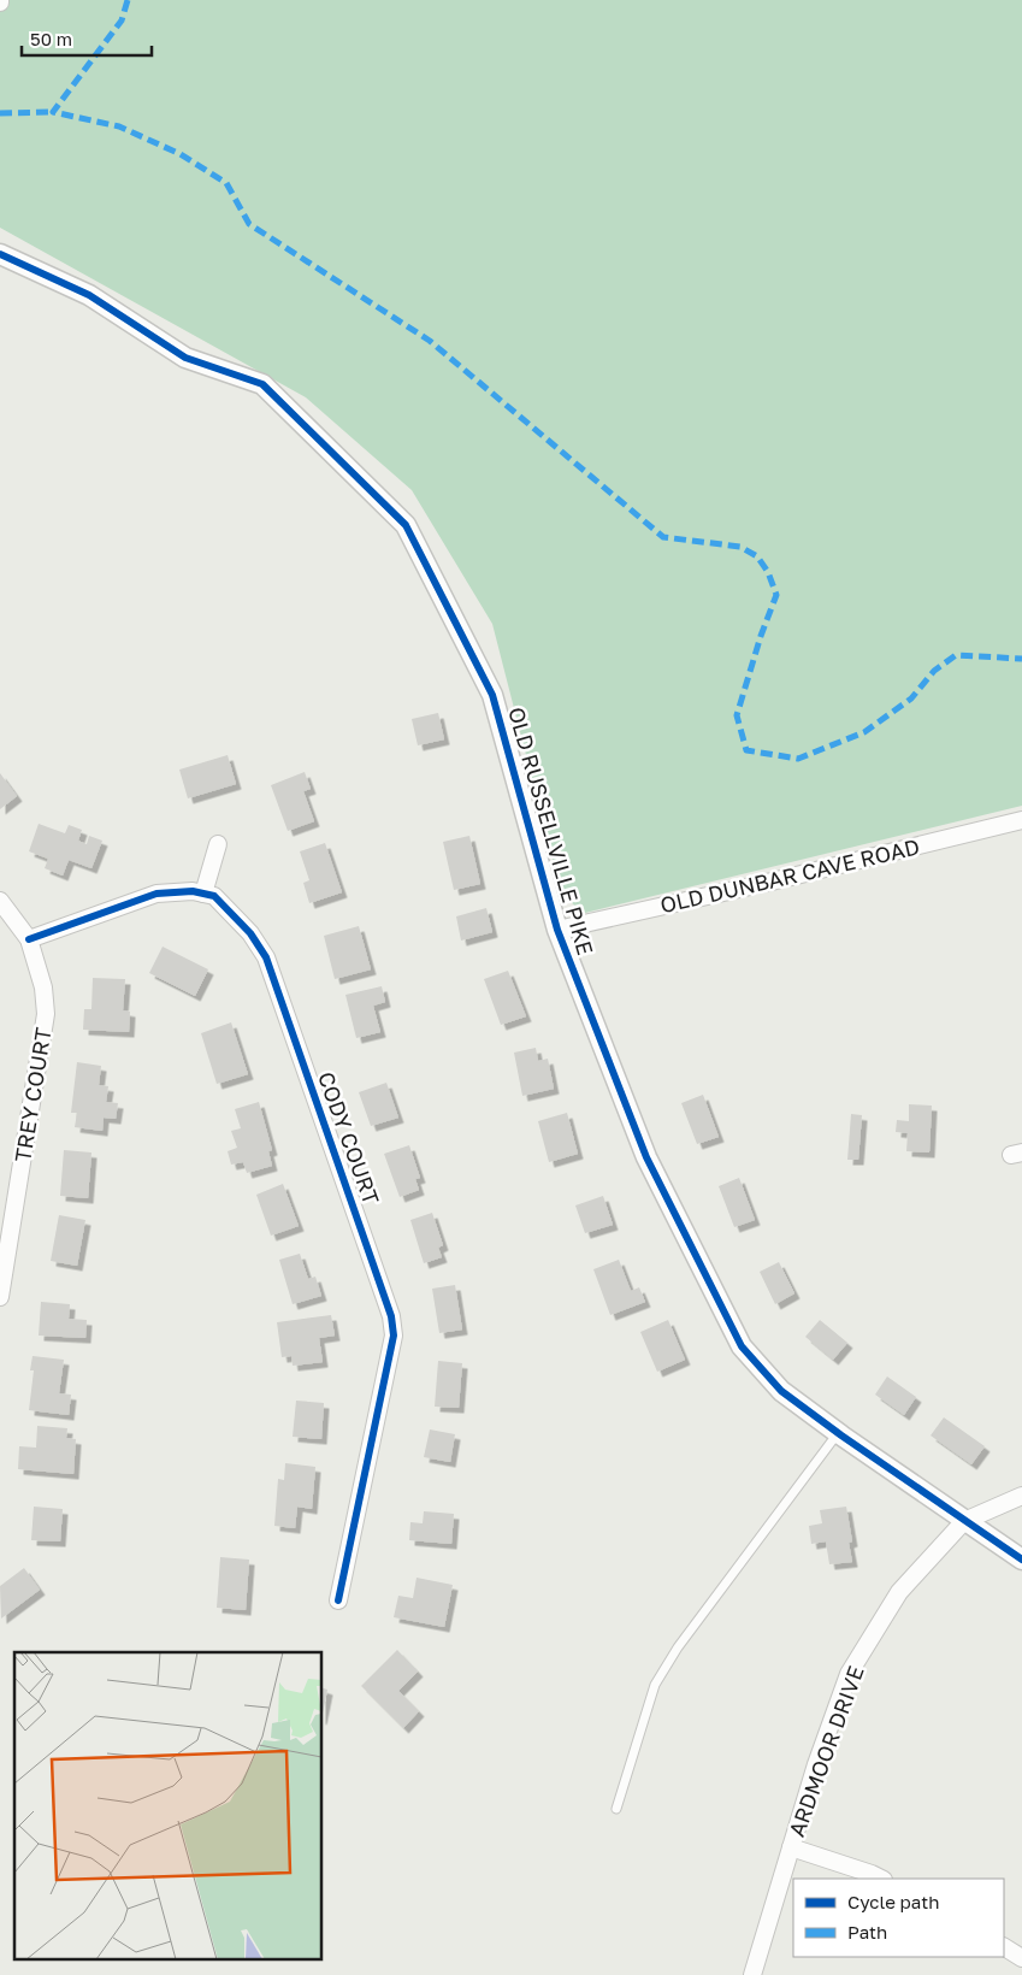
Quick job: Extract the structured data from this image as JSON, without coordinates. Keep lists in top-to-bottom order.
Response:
{
  "streets": {
    "street": [
      "OLD RUSSELLVILLE PIKE",
      "OLD DUNBAR CAVE ROAD",
      "TREY COURT",
      "CODY COURT",
      "ARDMOOR DRIVE"
    ]
  },
  "crossings": [
    ["OLD RUSSELLVILLE PIKE", "OLD DUNBAR CAVE ROAD"],
    ["OLD RUSSELLVILLE PIKE", "ARDMOOR DRIVE"]
  ],
  "legend": ["Cycle path", "Path"],
  "scale_bar": "50 m"
}
